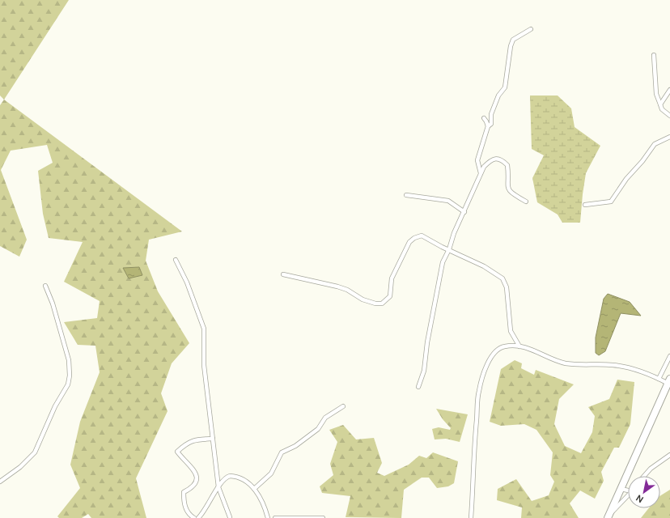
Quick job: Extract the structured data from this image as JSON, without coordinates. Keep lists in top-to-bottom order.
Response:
{
  "north": "bottom left"
}
